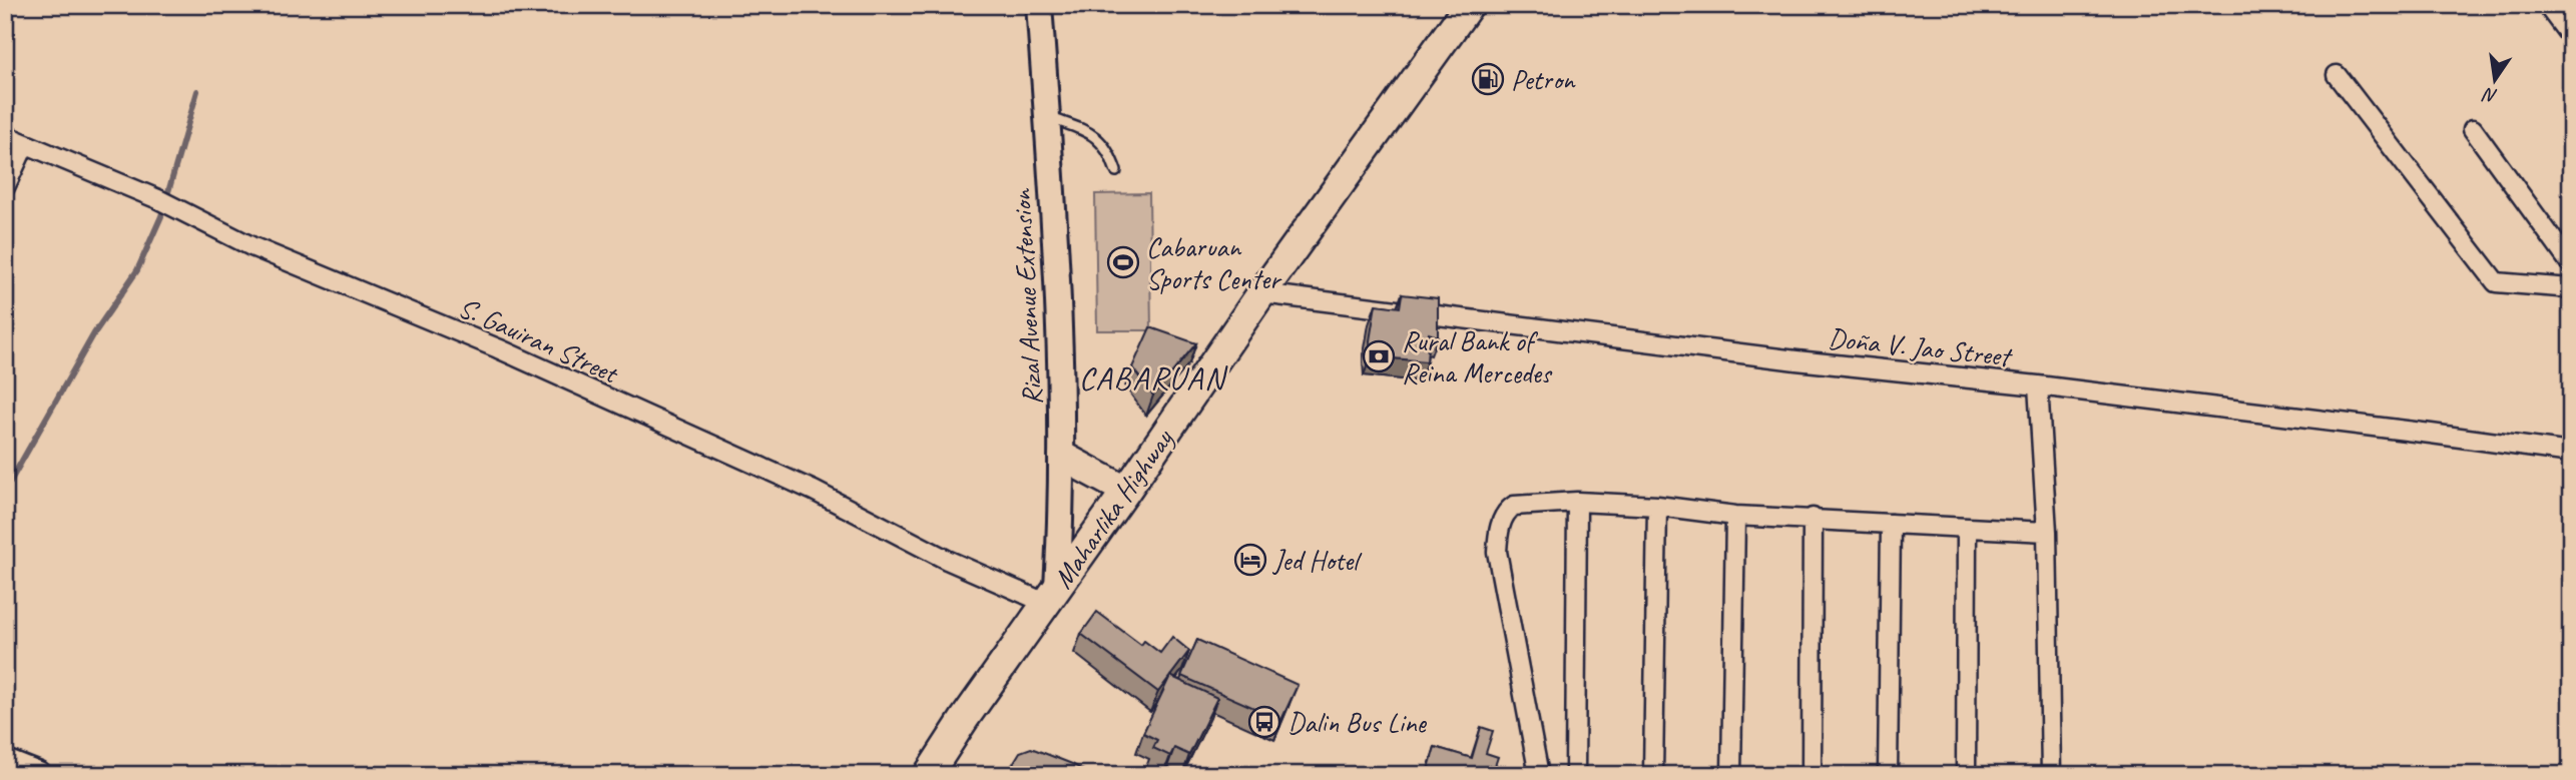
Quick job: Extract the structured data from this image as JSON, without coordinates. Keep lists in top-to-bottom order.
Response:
{
  "streets": {
    "main road": ["Rizal Avenue Extension", "Maharlika Highway"],
    "street": ["S. Gauiran Street", "Doña V. Jao Street"]
  },
  "crossings": [
    ["Rizal Avenue Extension", "S. Gauiran Street"],
    ["Rizal Avenue Extension", "Maharlika Highway"],
    ["S. Gauiran Street", "Maharlika Highway"],
    ["Doña V. Jao Street", "Maharlika Highway"]
  ],
  "districts": ["CABARUAN"],
  "places": {
    "fuel station": ["Petron"],
    "sports": ["Cabaruan Sports Center"],
    "bank": ["Rural Bank of Reina Mercedes"],
    "hotel": ["Jed Hotel"],
    "bus stop": ["Dalin Bus Line"]
  },
  "north": "bottom"
}
